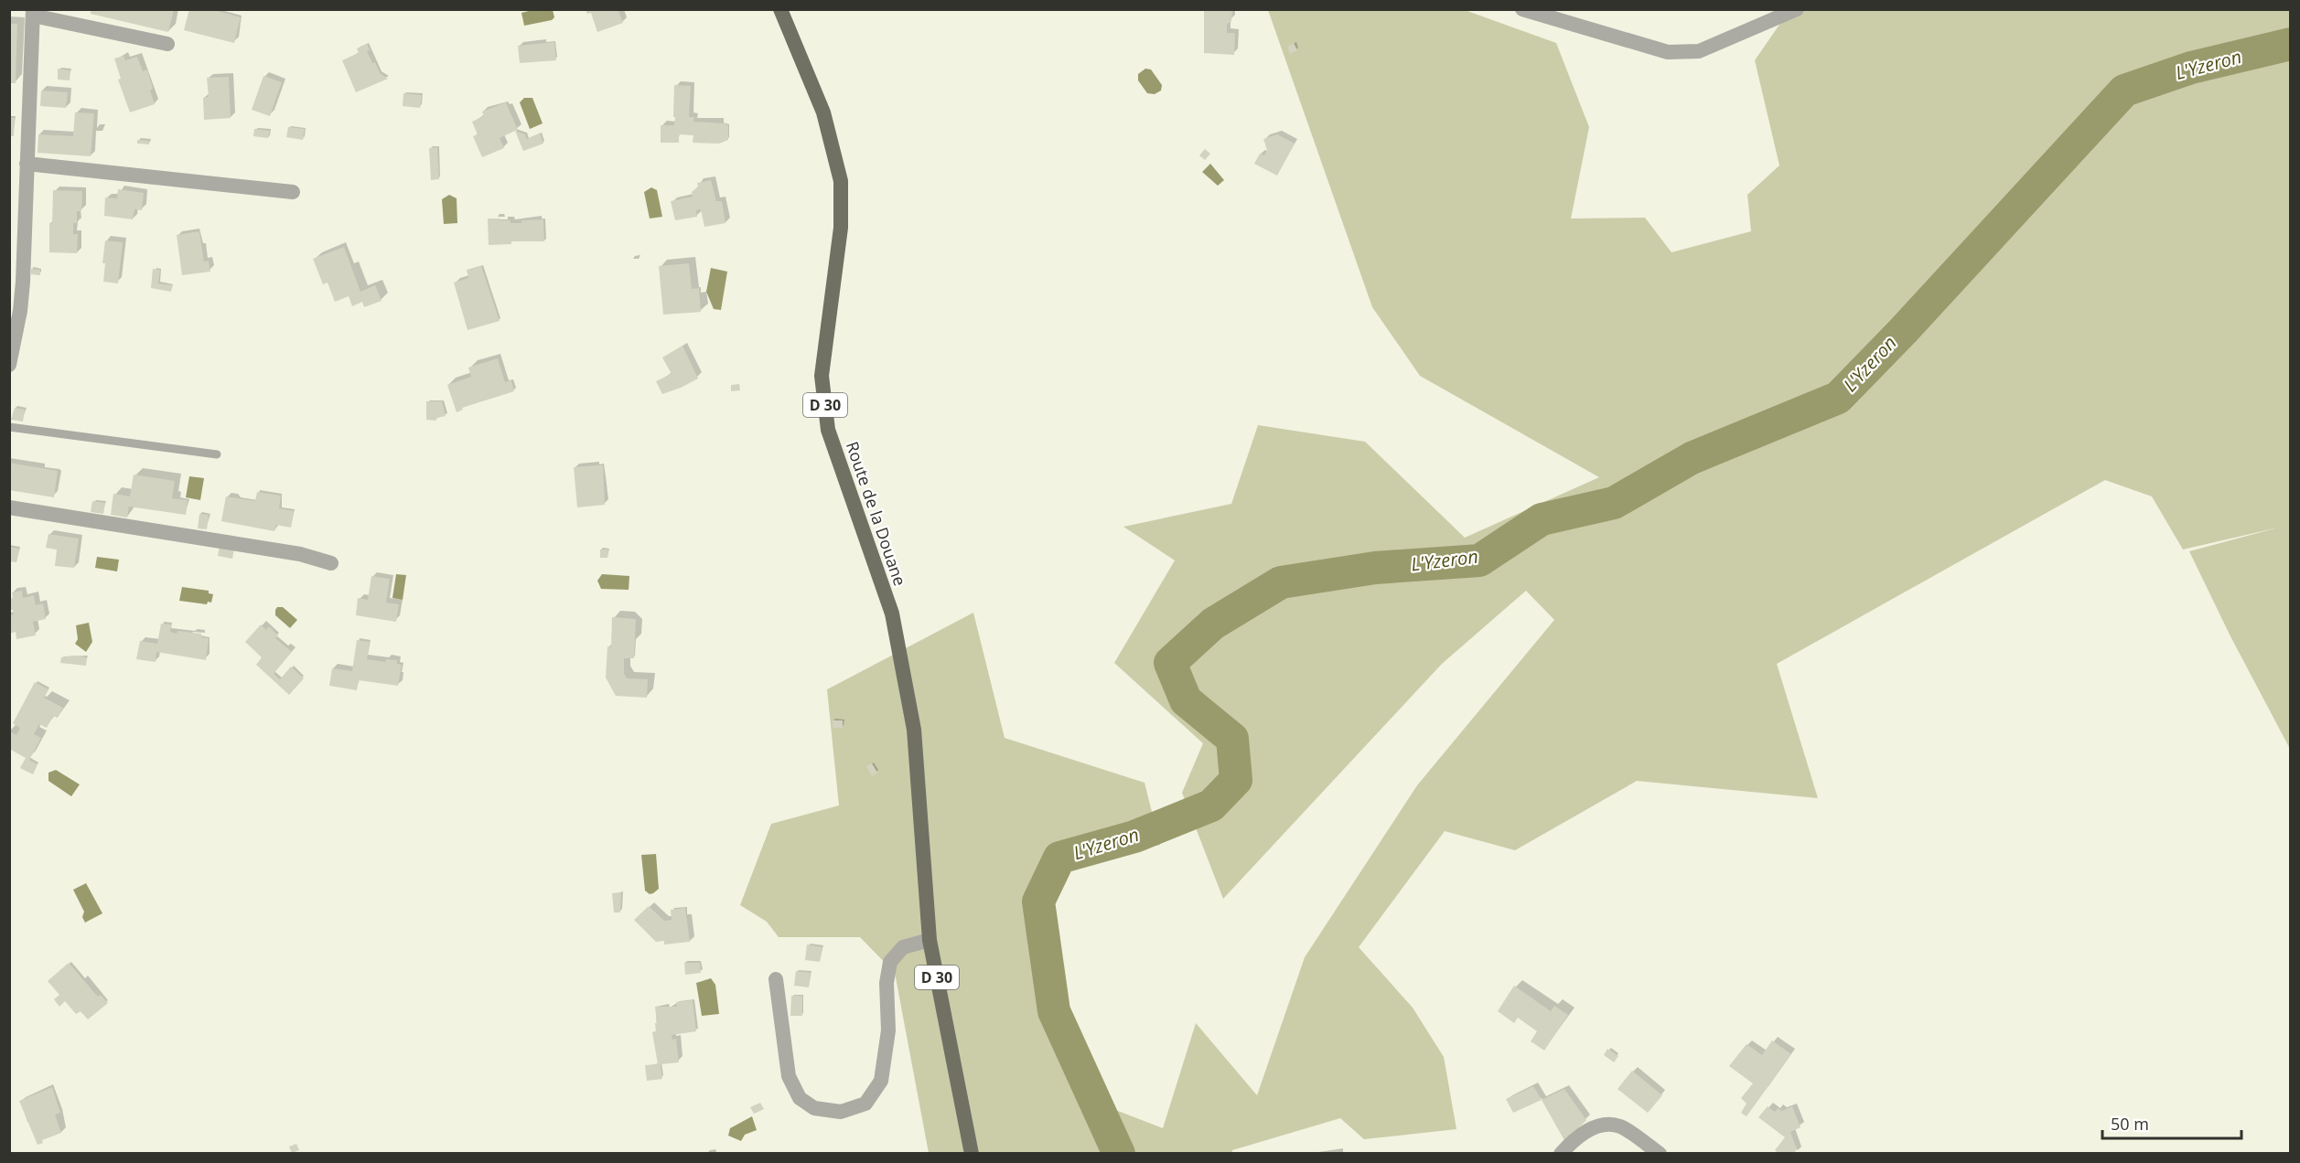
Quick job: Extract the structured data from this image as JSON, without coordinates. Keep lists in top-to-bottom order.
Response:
{
  "streets": {
    "main road": ["D 30", "Route de la Douane"]
  },
  "water": ["L'Yzeron"],
  "scale_bar": "50 m"
}
